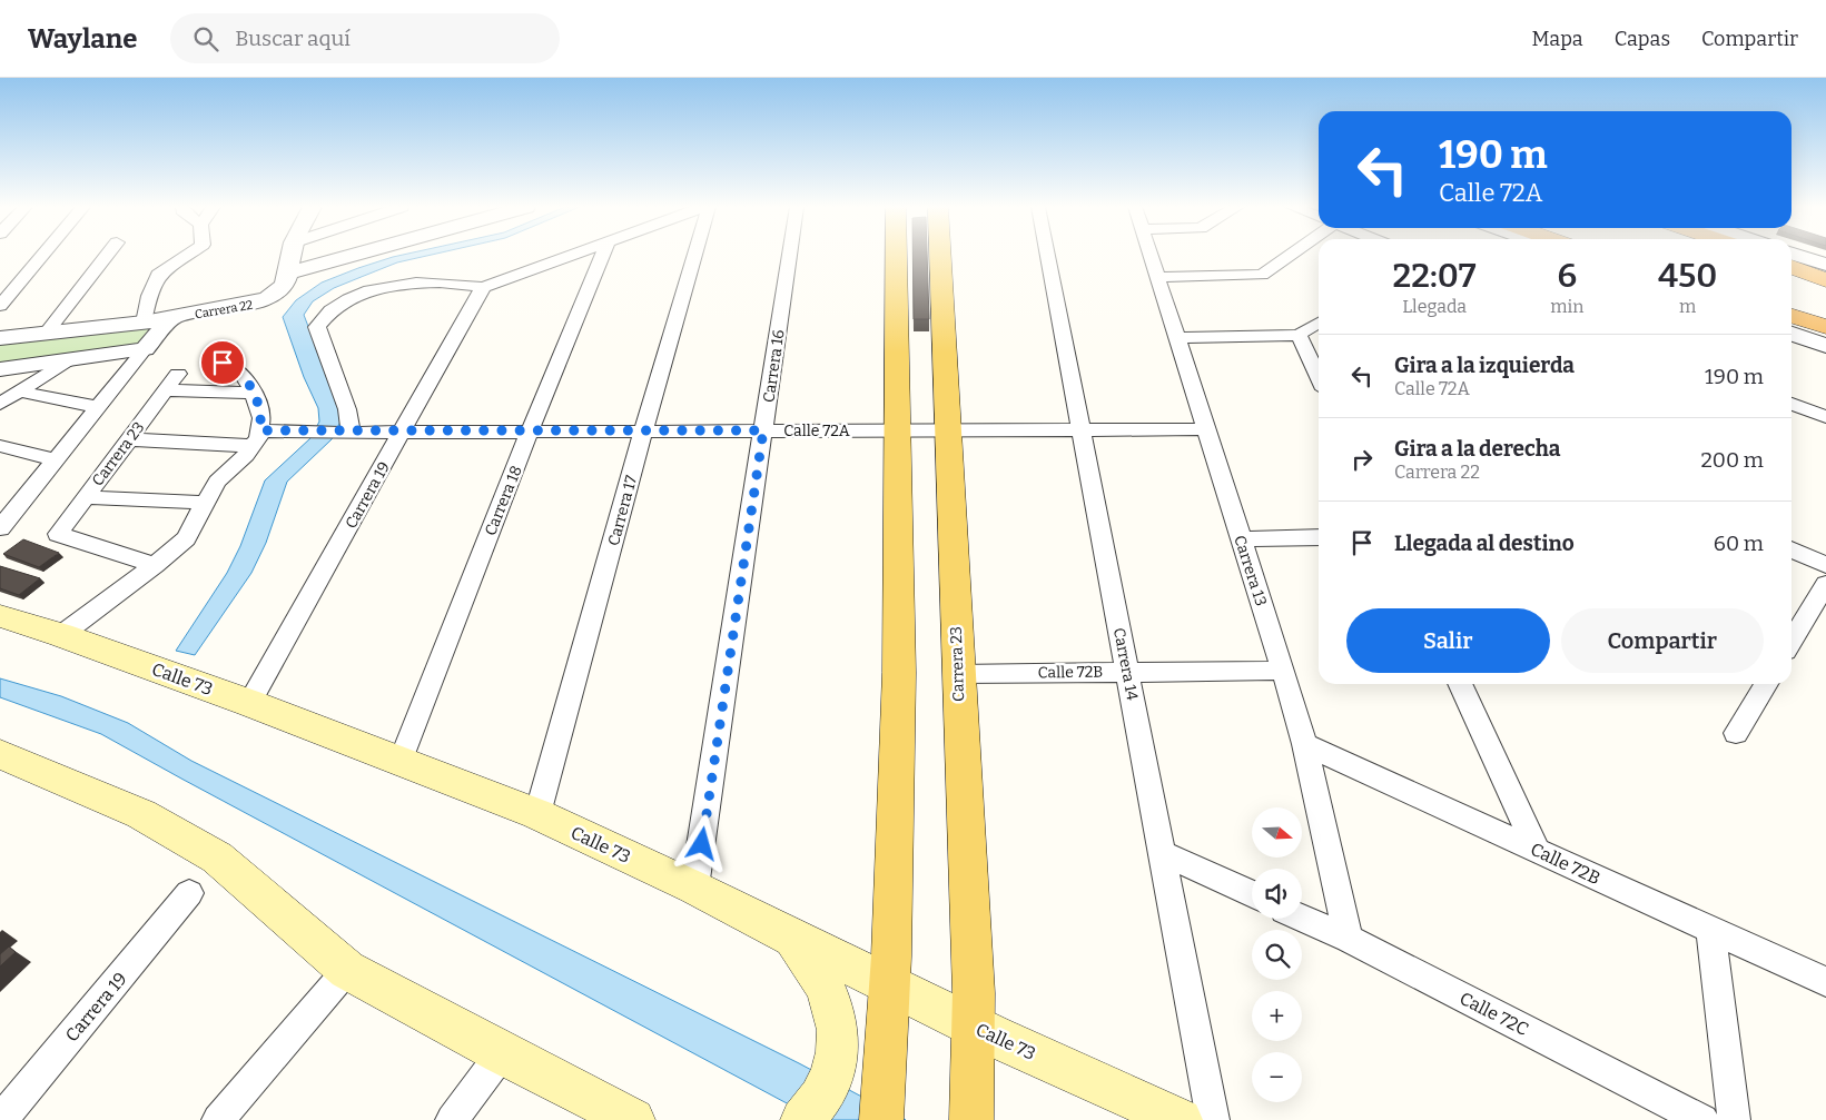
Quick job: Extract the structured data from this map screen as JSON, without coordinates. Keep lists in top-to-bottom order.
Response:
{
  "streets": {
    "main road": ["Carrera 23", "Calle 73"],
    "street": [
      "Carrera 22",
      "Carrera 16",
      "Calle 72A",
      "Carrera 19",
      "Carrera 18",
      "Carrera 17",
      "Carrera 13",
      "Carrera 14",
      "Calle 72B",
      "Calle 72C"
    ]
  },
  "crossings": [
    ["Carrera 16", "Calle 72A"],
    ["Carrera 16", "Calle 73"],
    ["Calle 72A", "Carrera 23"],
    ["Calle 72A", "Carrera 19"],
    ["Calle 72A", "Carrera 18"],
    ["Calle 72A", "Carrera 17"],
    ["Calle 72A", "Carrera 13"],
    ["Calle 72A", "Carrera 14"],
    ["Carrera 23", "Calle 72B"],
    ["Carrera 23", "Calle 73"],
    ["Carrera 19", "Calle 73"],
    ["Carrera 18", "Calle 73"],
    ["Carrera 17", "Calle 73"],
    ["Carrera 13", "Calle 72B"],
    ["Carrera 13", "Calle 72C"],
    ["Carrera 14", "Calle 72B"]
  ],
  "north": "right",
  "page": {
    "header": "Waylane",
    "search": "Buscar aquí",
    "nav": ["Mapa", "Capas", "Compartir"],
    "turn": ["190 m", "Calle 72A"],
    "eta": [
      "22:07",
      "Llegada",
      "6",
      "min",
      "450",
      "m"
    ],
    "list": [
      {
        "name": "Gira a la izquierda",
        "note": "Calle 72A",
        "value": "190 m"
      },
      {
        "name": "Gira a la derecha",
        "note": "Carrera 22",
        "value": "200 m"
      },
      {
        "name": "Llegada al destino",
        "value": "60 m"
      }
    ],
    "buttons": ["Salir", "Compartir"],
    "map_buttons": ["+", "−"]
  }
}
